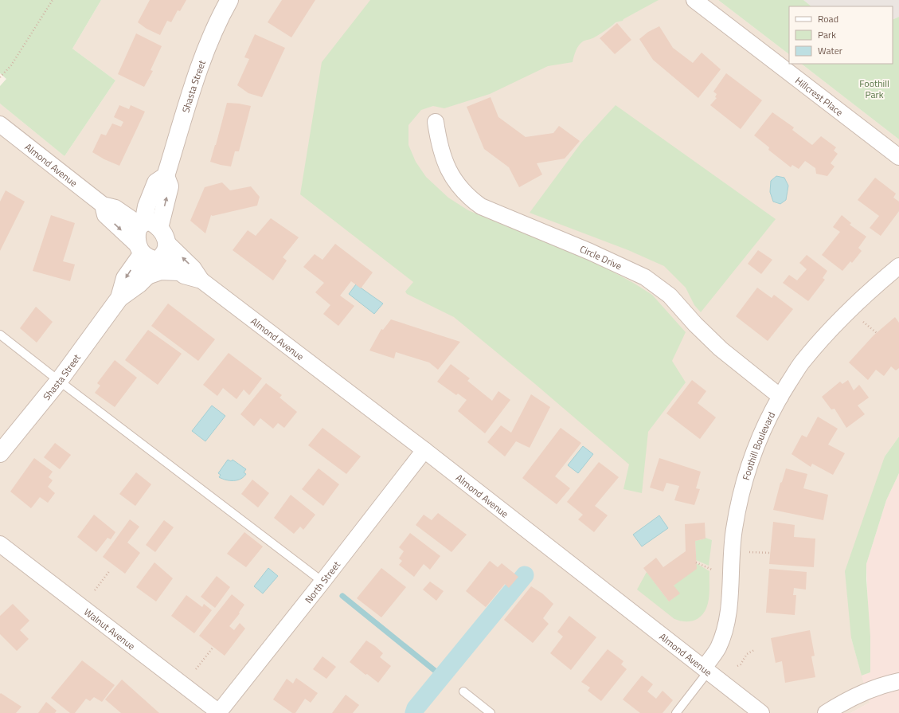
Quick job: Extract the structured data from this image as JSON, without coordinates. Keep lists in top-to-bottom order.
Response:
{
  "streets": {
    "street": [
      "Shasta Street",
      "Hillcrest Place",
      "Almond Avenue",
      "Circle Drive",
      "Foothill Boulevard",
      "North Street",
      "Walnut Avenue"
    ]
  },
  "crossings": [
    ["Shasta Street", "Almond Avenue"],
    ["Almond Avenue", "Foothill Boulevard"],
    ["Almond Avenue", "North Street"],
    ["Circle Drive", "Foothill Boulevard"],
    ["North Street", "Walnut Avenue"]
  ],
  "parks": ["Foothill Park"],
  "legend": ["Road", "Park", "Water"]
}
